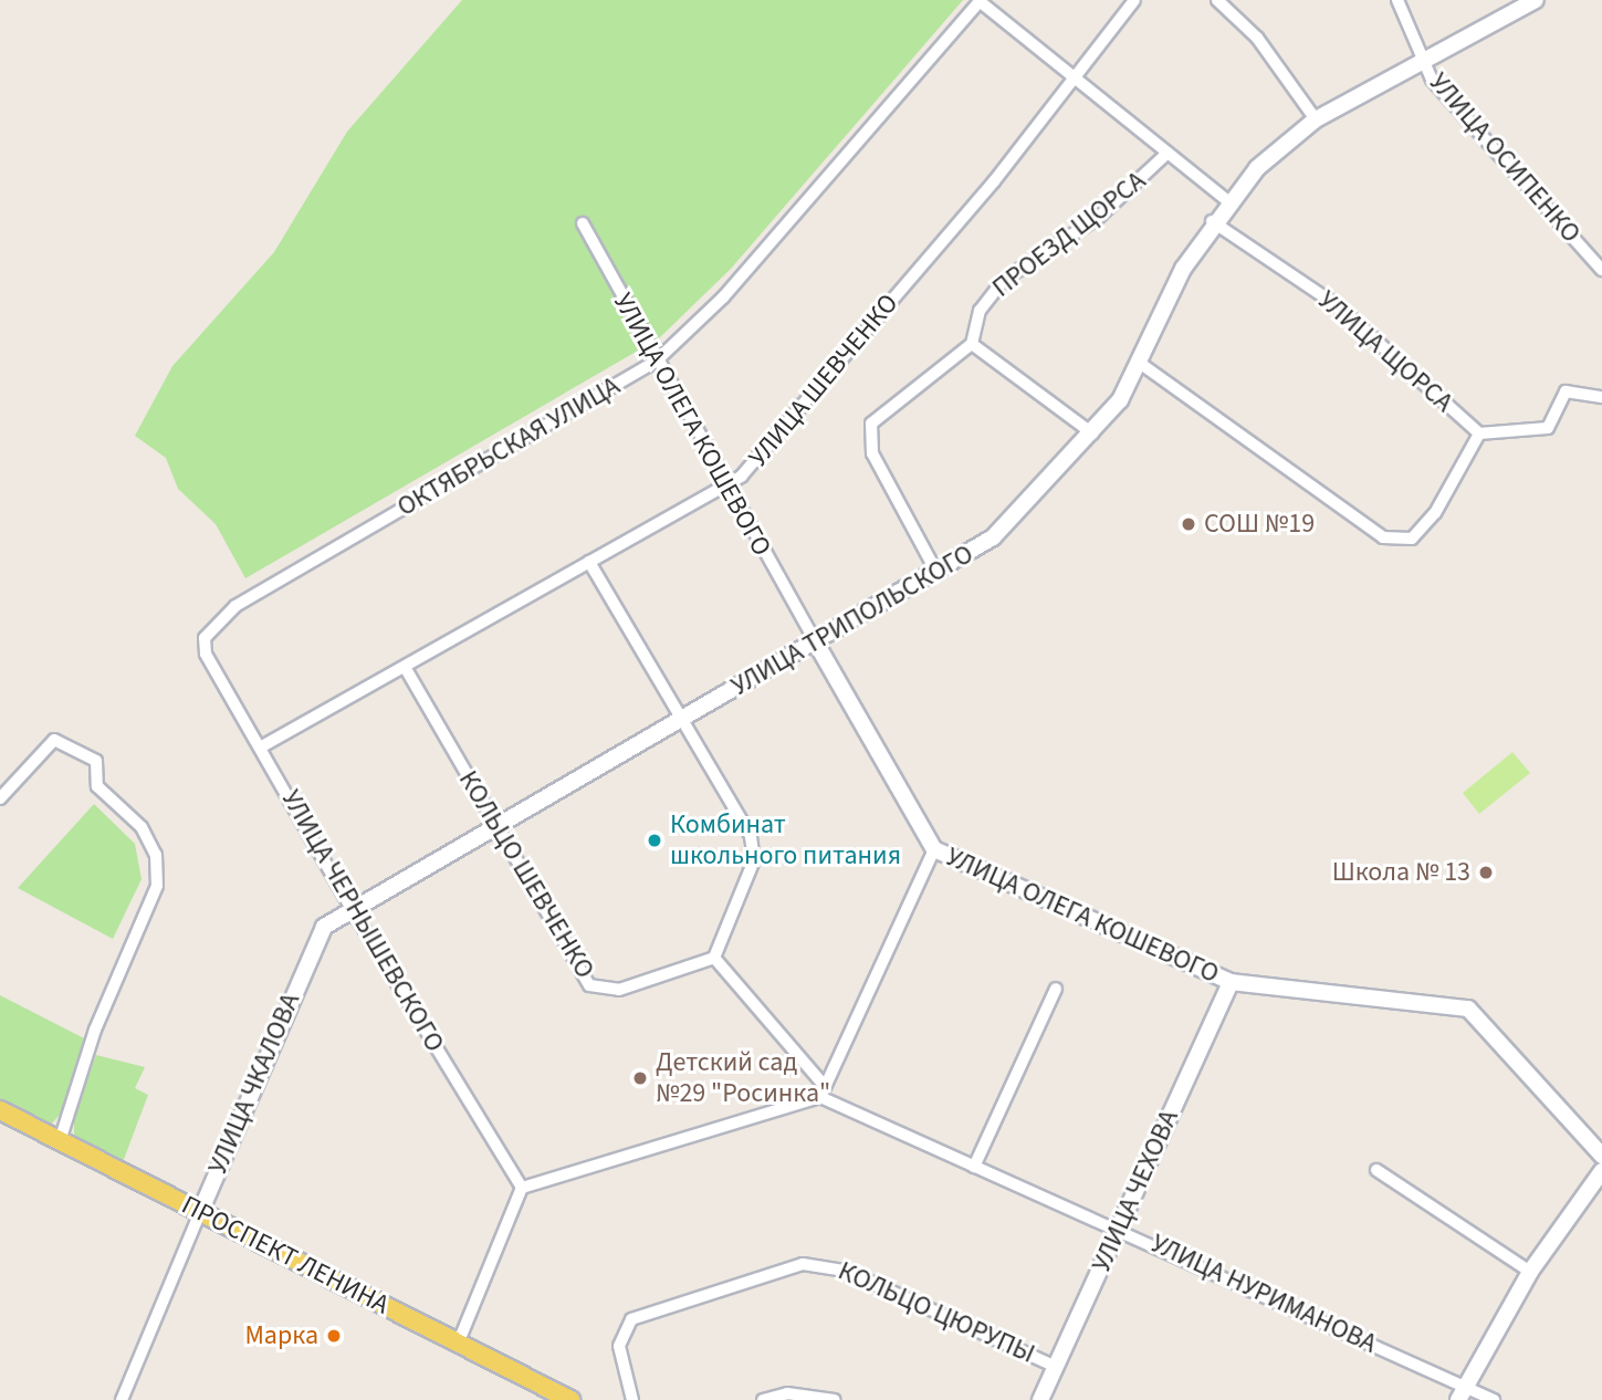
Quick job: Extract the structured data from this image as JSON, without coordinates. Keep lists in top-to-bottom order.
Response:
{
  "streets": {
    "main road": ["ПРОСПЕКТ ЛЕНИНА"],
    "street": [
      "УЛИЦА ОСИПЕНКО",
      "ПРОЕЗД ЩОРСА",
      "УЛИЦА ЩОРСА",
      "УЛИЦА ШЕВЧЕНКО",
      "УЛИЦА ОЛЕГА КОШЕВОГО",
      "ОКТЯБРЬСКАЯ УЛИЦА",
      "УЛИЦА ТРИПОЛЬСКОГО",
      "КОЛЬЦО ШЕВЧЕНКО",
      "УЛИЦА ЧЕРНЫШЕВСКОГО",
      "УЛИЦА ЧКАЛОВА",
      "УЛИЦА ЧЕХОВА",
      "УЛИЦА НУРИМАНОВА",
      "КОЛЬЦО ЦЮРУПЫ"
    ]
  },
  "crossings": [
    ["УЛИЦА ОСИПЕНКО", "УЛИЦА ТРИПОЛЬСКОГО"],
    ["УЛИЦА ЩОРСА", "УЛИЦА ТРИПОЛЬСКОГО"],
    ["УЛИЦА ШЕВЧЕНКО", "УЛИЦА ОЛЕГА КОШЕВОГО"],
    ["УЛИЦА ШЕВЧЕНКО", "КОЛЬЦО ШЕВЧЕНКО"],
    ["УЛИЦА ШЕВЧЕНКО", "УЛИЦА ЧЕРНЫШЕВСКОГО"],
    ["УЛИЦА ОЛЕГА КОШЕВОГО", "ОКТЯБРЬСКАЯ УЛИЦА"],
    ["УЛИЦА ОЛЕГА КОШЕВОГО", "УЛИЦА ТРИПОЛЬСКОГО"],
    ["УЛИЦА ОЛЕГА КОШЕВОГО", "УЛИЦА ЧЕХОВА"],
    ["ОКТЯБРЬСКАЯ УЛИЦА", "УЛИЦА ЧЕРНЫШЕВСКОГО"],
    ["УЛИЦА ТРИПОЛЬСКОГО", "КОЛЬЦО ШЕВЧЕНКО"],
    ["УЛИЦА ТРИПОЛЬСКОГО", "УЛИЦА ЧЕРНЫШЕВСКОГО"],
    ["УЛИЦА ТРИПОЛЬСКОГО", "УЛИЦА ЧКАЛОВА"],
    ["УЛИЦА ЧЕРНЫШЕВСКОГО", "УЛИЦА ЧКАЛОВА"],
    ["УЛИЦА ЧКАЛОВА", "ПРОСПЕКТ ЛЕНИНА"],
    ["УЛИЦА ЧЕХОВА", "УЛИЦА НУРИМАНОВА"],
    ["УЛИЦА ЧЕХОВА", "КОЛЬЦО ЦЮРУПЫ"]
  ],
  "places": [
    "СОШ №19",
    "Комбинат школьного питания",
    "Школа № 13",
    "Детский сад №29 \"Росинка\"",
    "Марка"
  ]
}
